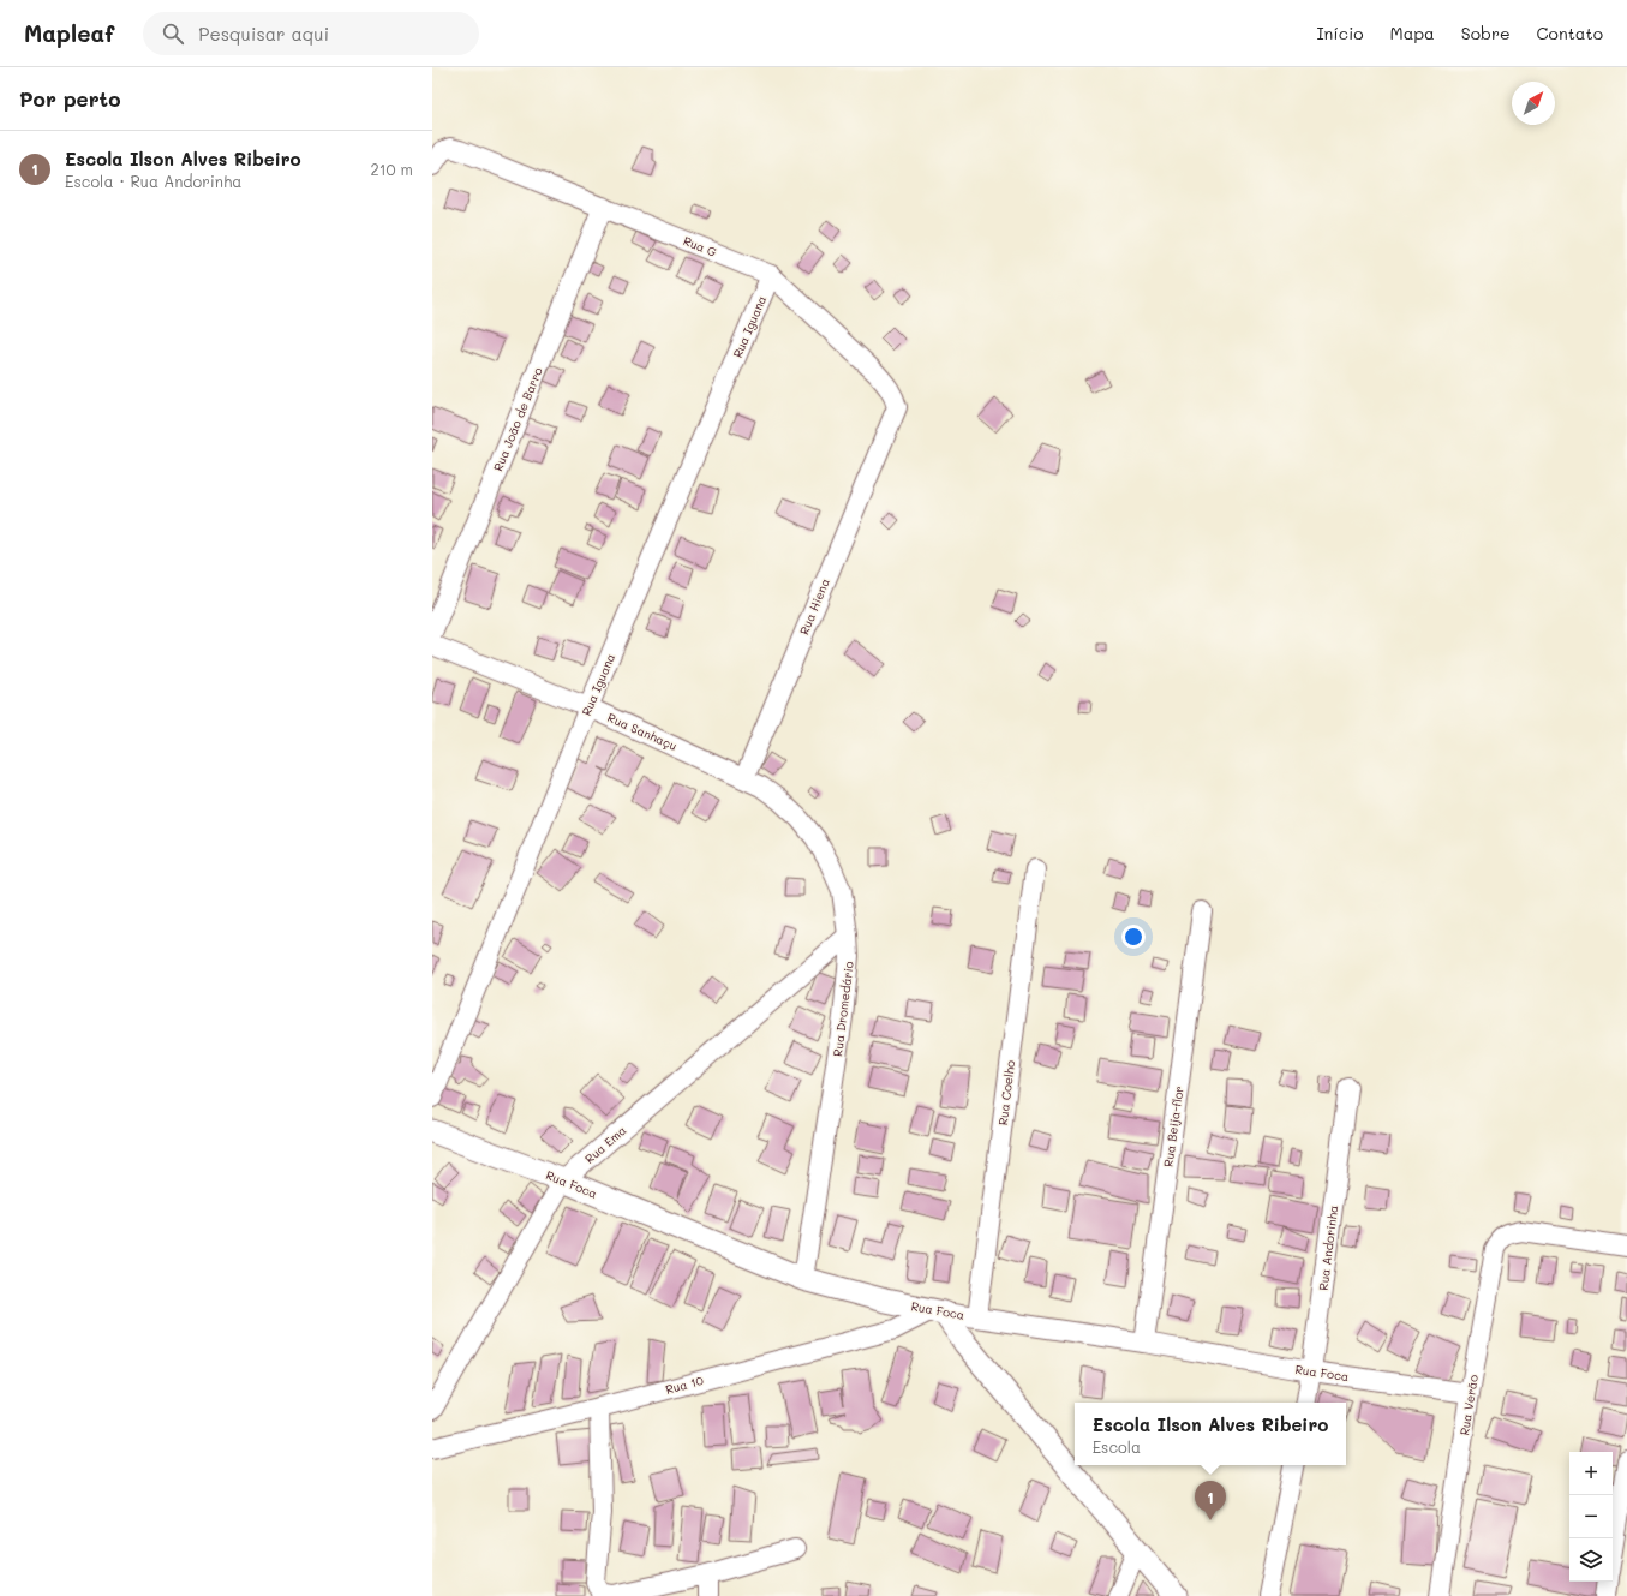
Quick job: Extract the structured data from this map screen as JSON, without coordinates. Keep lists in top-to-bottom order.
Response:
{
  "streets": {
    "street": [
      "Rua G",
      "Rua Iguana",
      "Rua João de Barro",
      "Rua Hiena",
      "Rua Sanhaçu",
      "Rua Dromedário",
      "Rua Coelho",
      "Rua Beija-flor",
      "Rua Ema",
      "Rua Foca",
      "Rua Andorinha",
      "Rua 10",
      "Rua Verão"
    ]
  },
  "crossings": [
    ["Rua G", "Rua Iguana"],
    ["Rua G", "Rua João de Barro"],
    ["Rua G", "Rua Hiena"],
    ["Rua Iguana", "Rua Sanhaçu"],
    ["Rua Hiena", "Rua Sanhaçu"],
    ["Rua Hiena", "Rua Dromedário"],
    ["Rua Sanhaçu", "Rua Dromedário"],
    ["Rua Dromedário", "Rua Ema"],
    ["Rua Dromedário", "Rua Foca"],
    ["Rua Coelho", "Rua Foca"],
    ["Rua Beija-flor", "Rua Foca"],
    ["Rua Ema", "Rua Foca"],
    ["Rua Foca", "Rua Andorinha"],
    ["Rua Foca", "Rua 10"],
    ["Rua Foca", "Rua Verão"]
  ],
  "north": "top right",
  "page": {
    "header": "Mapleaf",
    "search": "Pesquisar aqui",
    "nav": [
      "Início",
      "Mapa",
      "Sobre",
      "Contato"
    ],
    "heading": "Por perto",
    "list": [
      {
        "mark": "1",
        "name": "Escola Ilson Alves Ribeiro",
        "note": "Escola · Rua Andorinha",
        "value": "210 m"
      }
    ],
    "popup": ["Escola Ilson Alves Ribeiro", "Escola"],
    "map_buttons": ["+", "−"],
    "pins": "1"
  }
}
